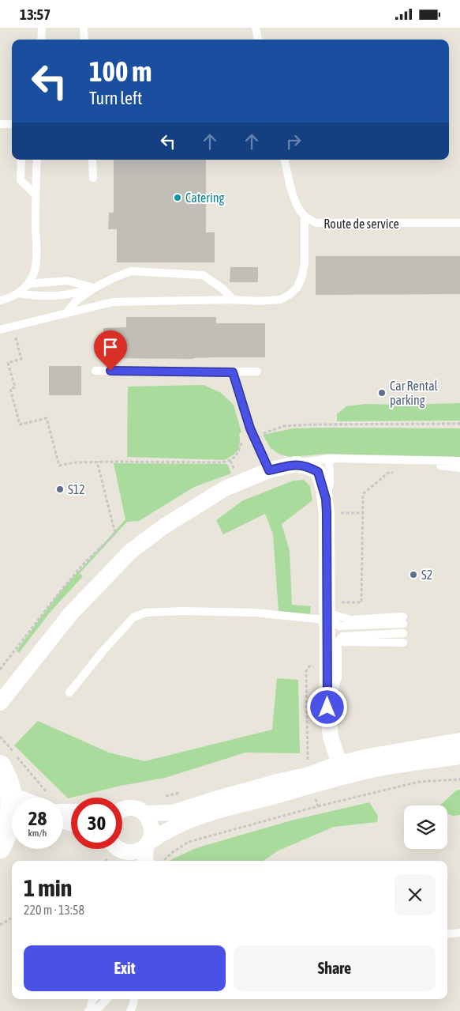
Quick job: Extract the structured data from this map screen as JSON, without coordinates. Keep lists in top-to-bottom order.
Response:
{
  "streets": {
    "lane": ["Route de service"]
  },
  "places": [
    "Catering",
    "Car Rental parking",
    "S12",
    "S2"
  ],
  "page": {
    "status": "13:57",
    "turn": ["100 m", "Turn left"],
    "speed": "28 km/h",
    "limit": "30",
    "heading": ["1 min", "220 m · 13:58"],
    "buttons": ["Exit", "Share"]
  }
}
